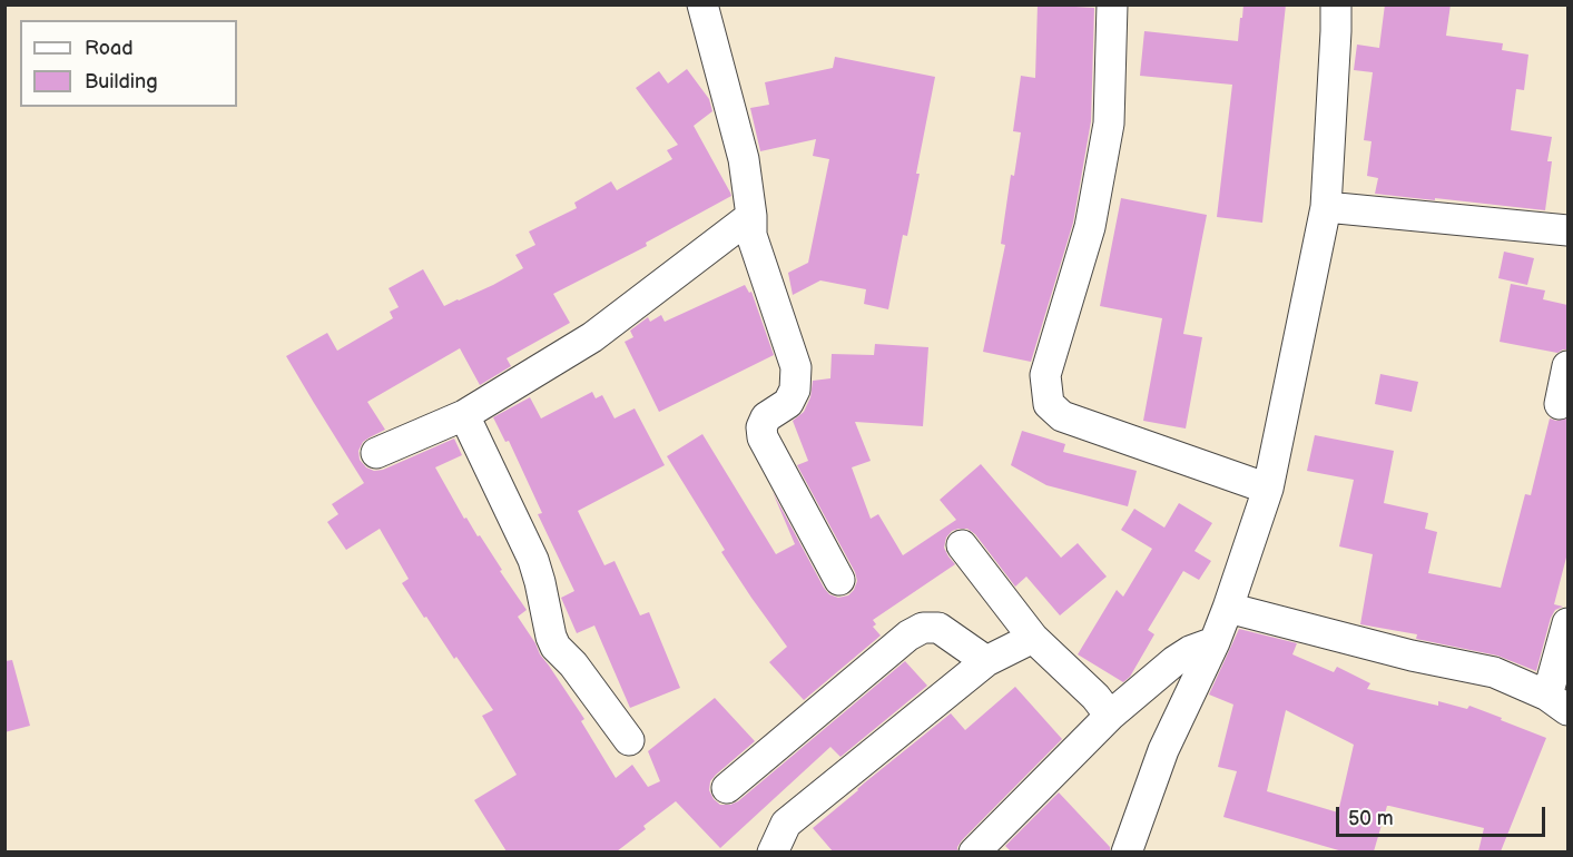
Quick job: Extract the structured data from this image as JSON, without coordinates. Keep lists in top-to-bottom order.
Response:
{
  "legend": ["Road", "Building"],
  "scale_bar": "50 m"
}
